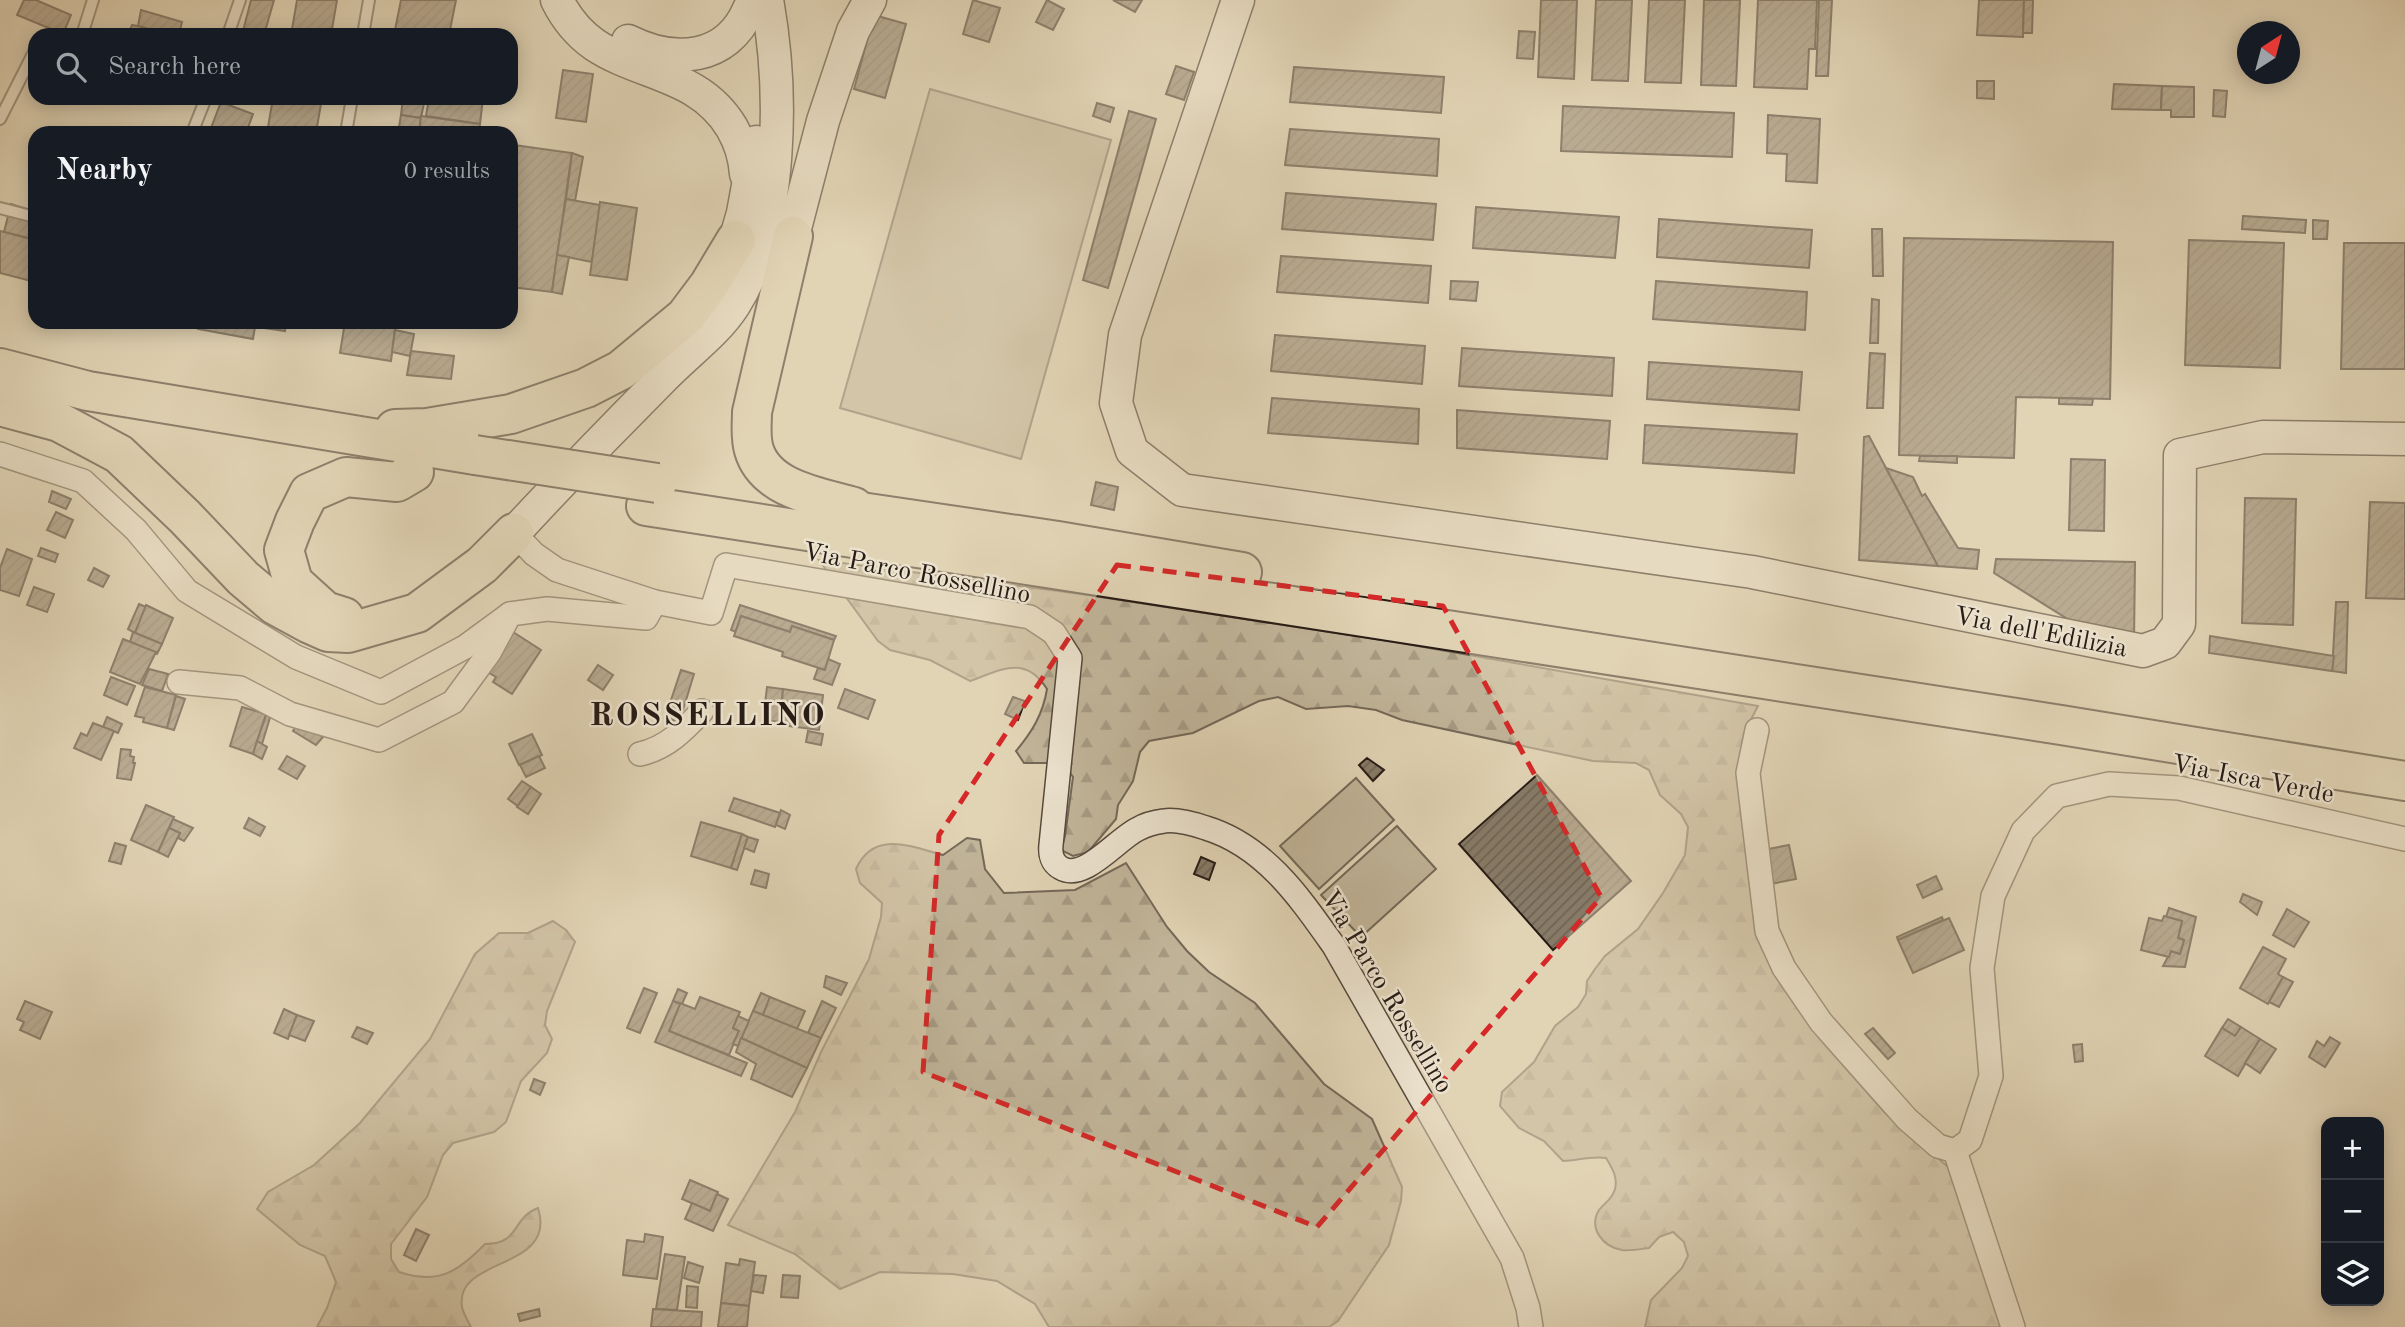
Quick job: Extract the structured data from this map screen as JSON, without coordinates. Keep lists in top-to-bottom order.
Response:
{
  "streets": {
    "street": ["Via Parco Rossellino", "Via dell'Edilizia", "Via Isca Verde"]
  },
  "districts": ["ROSSELLINO"],
  "north": "top right",
  "page": {
    "search": "Search here",
    "heading": ["Nearby", "0 results"],
    "map_buttons": ["+", "−"]
  }
}
